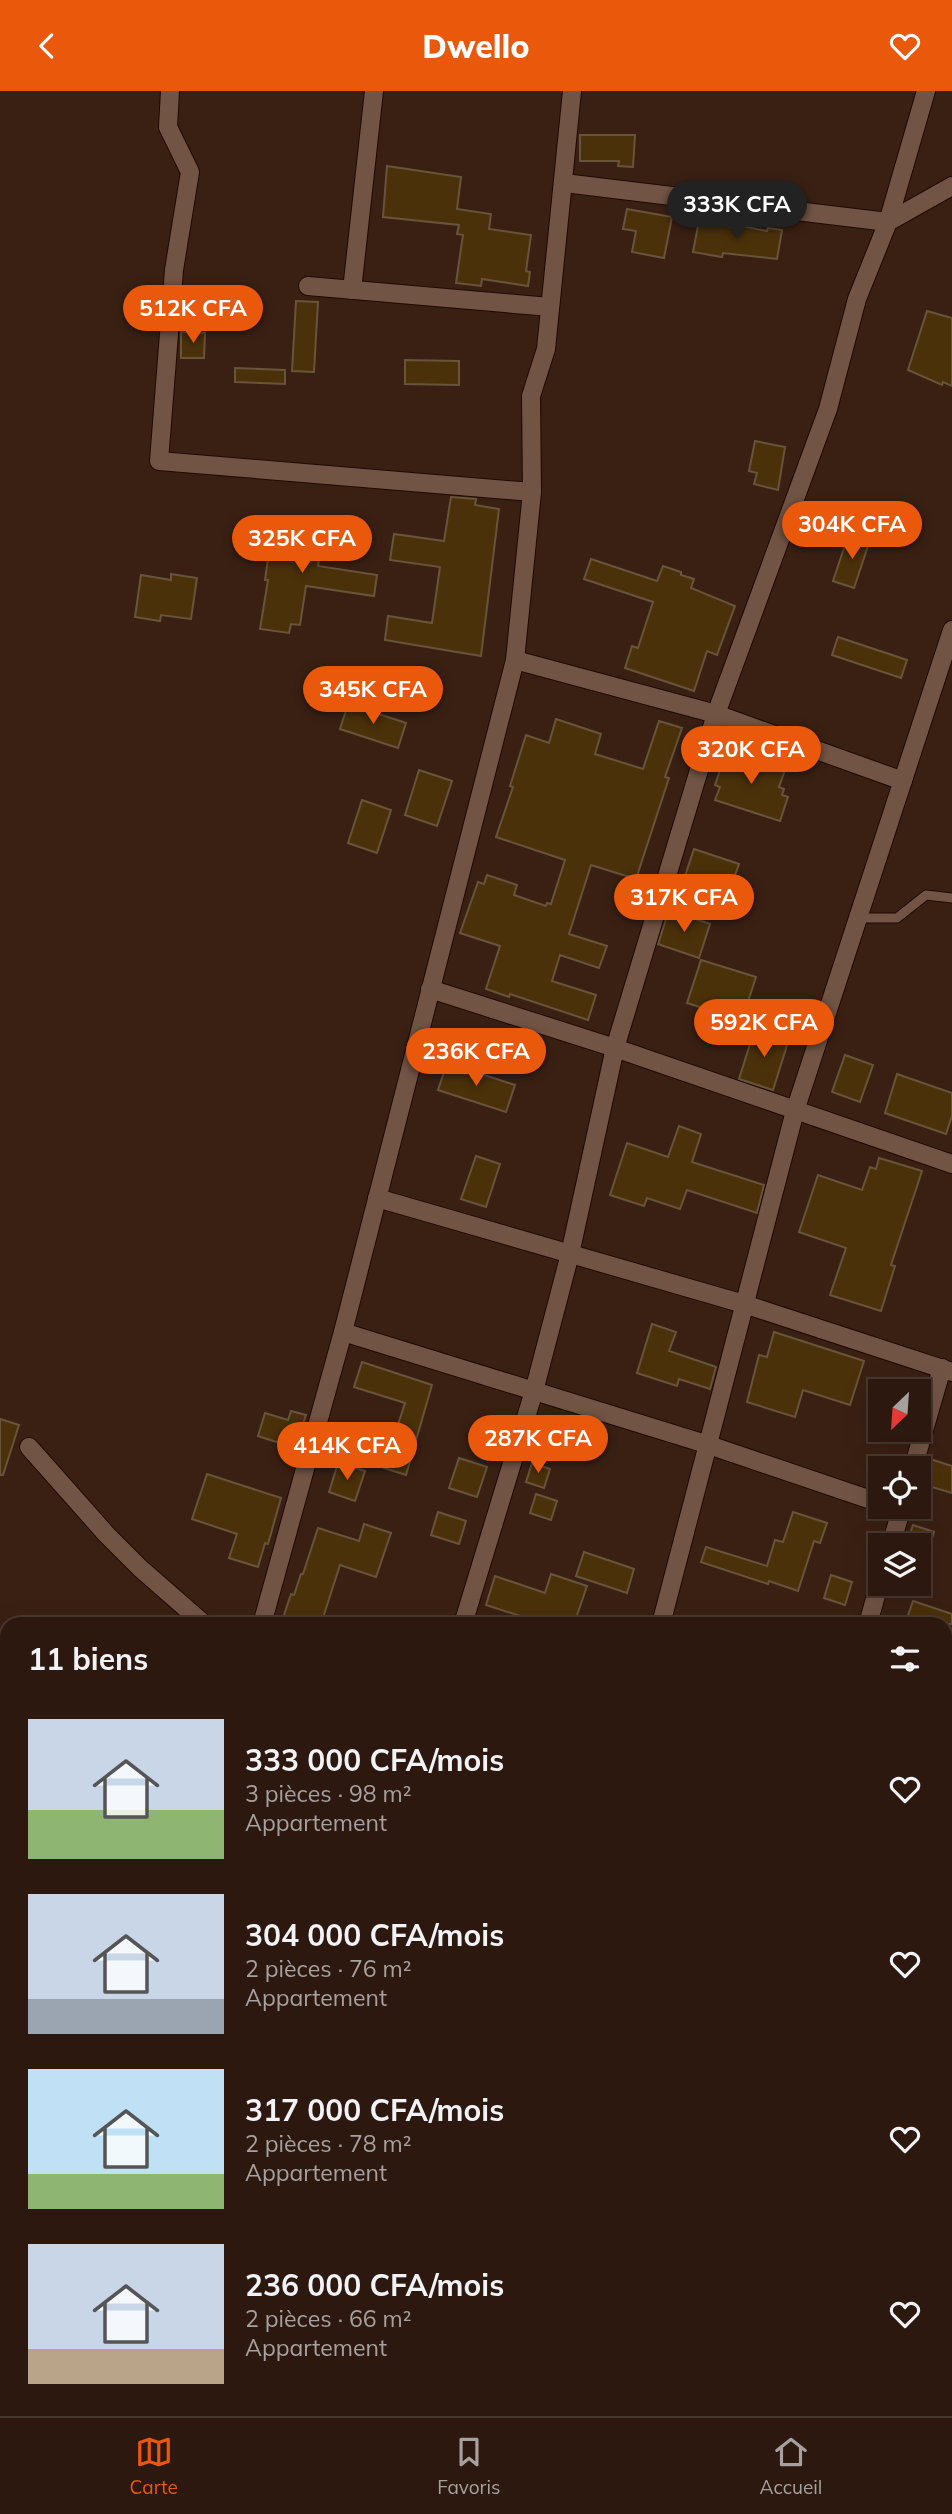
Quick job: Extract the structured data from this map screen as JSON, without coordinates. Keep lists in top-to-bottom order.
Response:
{
  "north": "bottom left",
  "page": {
    "header": "Dwello",
    "price": [
      "333K CFA",
      "512K CFA",
      "304K CFA",
      "325K CFA",
      "345K CFA",
      "320K CFA",
      "317K CFA",
      "592K CFA",
      "236K CFA",
      "287K CFA",
      "414K CFA"
    ],
    "heading": "11 biens",
    "list": [
      {
        "name": "333 000 CFA/mois",
        "note": "3 pièces · 98 m² · Appartement"
      },
      {
        "name": "304 000 CFA/mois",
        "note": "2 pièces · 76 m² · Appartement"
      },
      {
        "name": "317 000 CFA/mois",
        "note": "2 pièces · 78 m² · Appartement"
      },
      {
        "name": "236 000 CFA/mois",
        "note": "2 pièces · 66 m² · Appartement"
      }
    ],
    "tabs": ["Carte", "Favoris", "Accueil"]
  }
}
